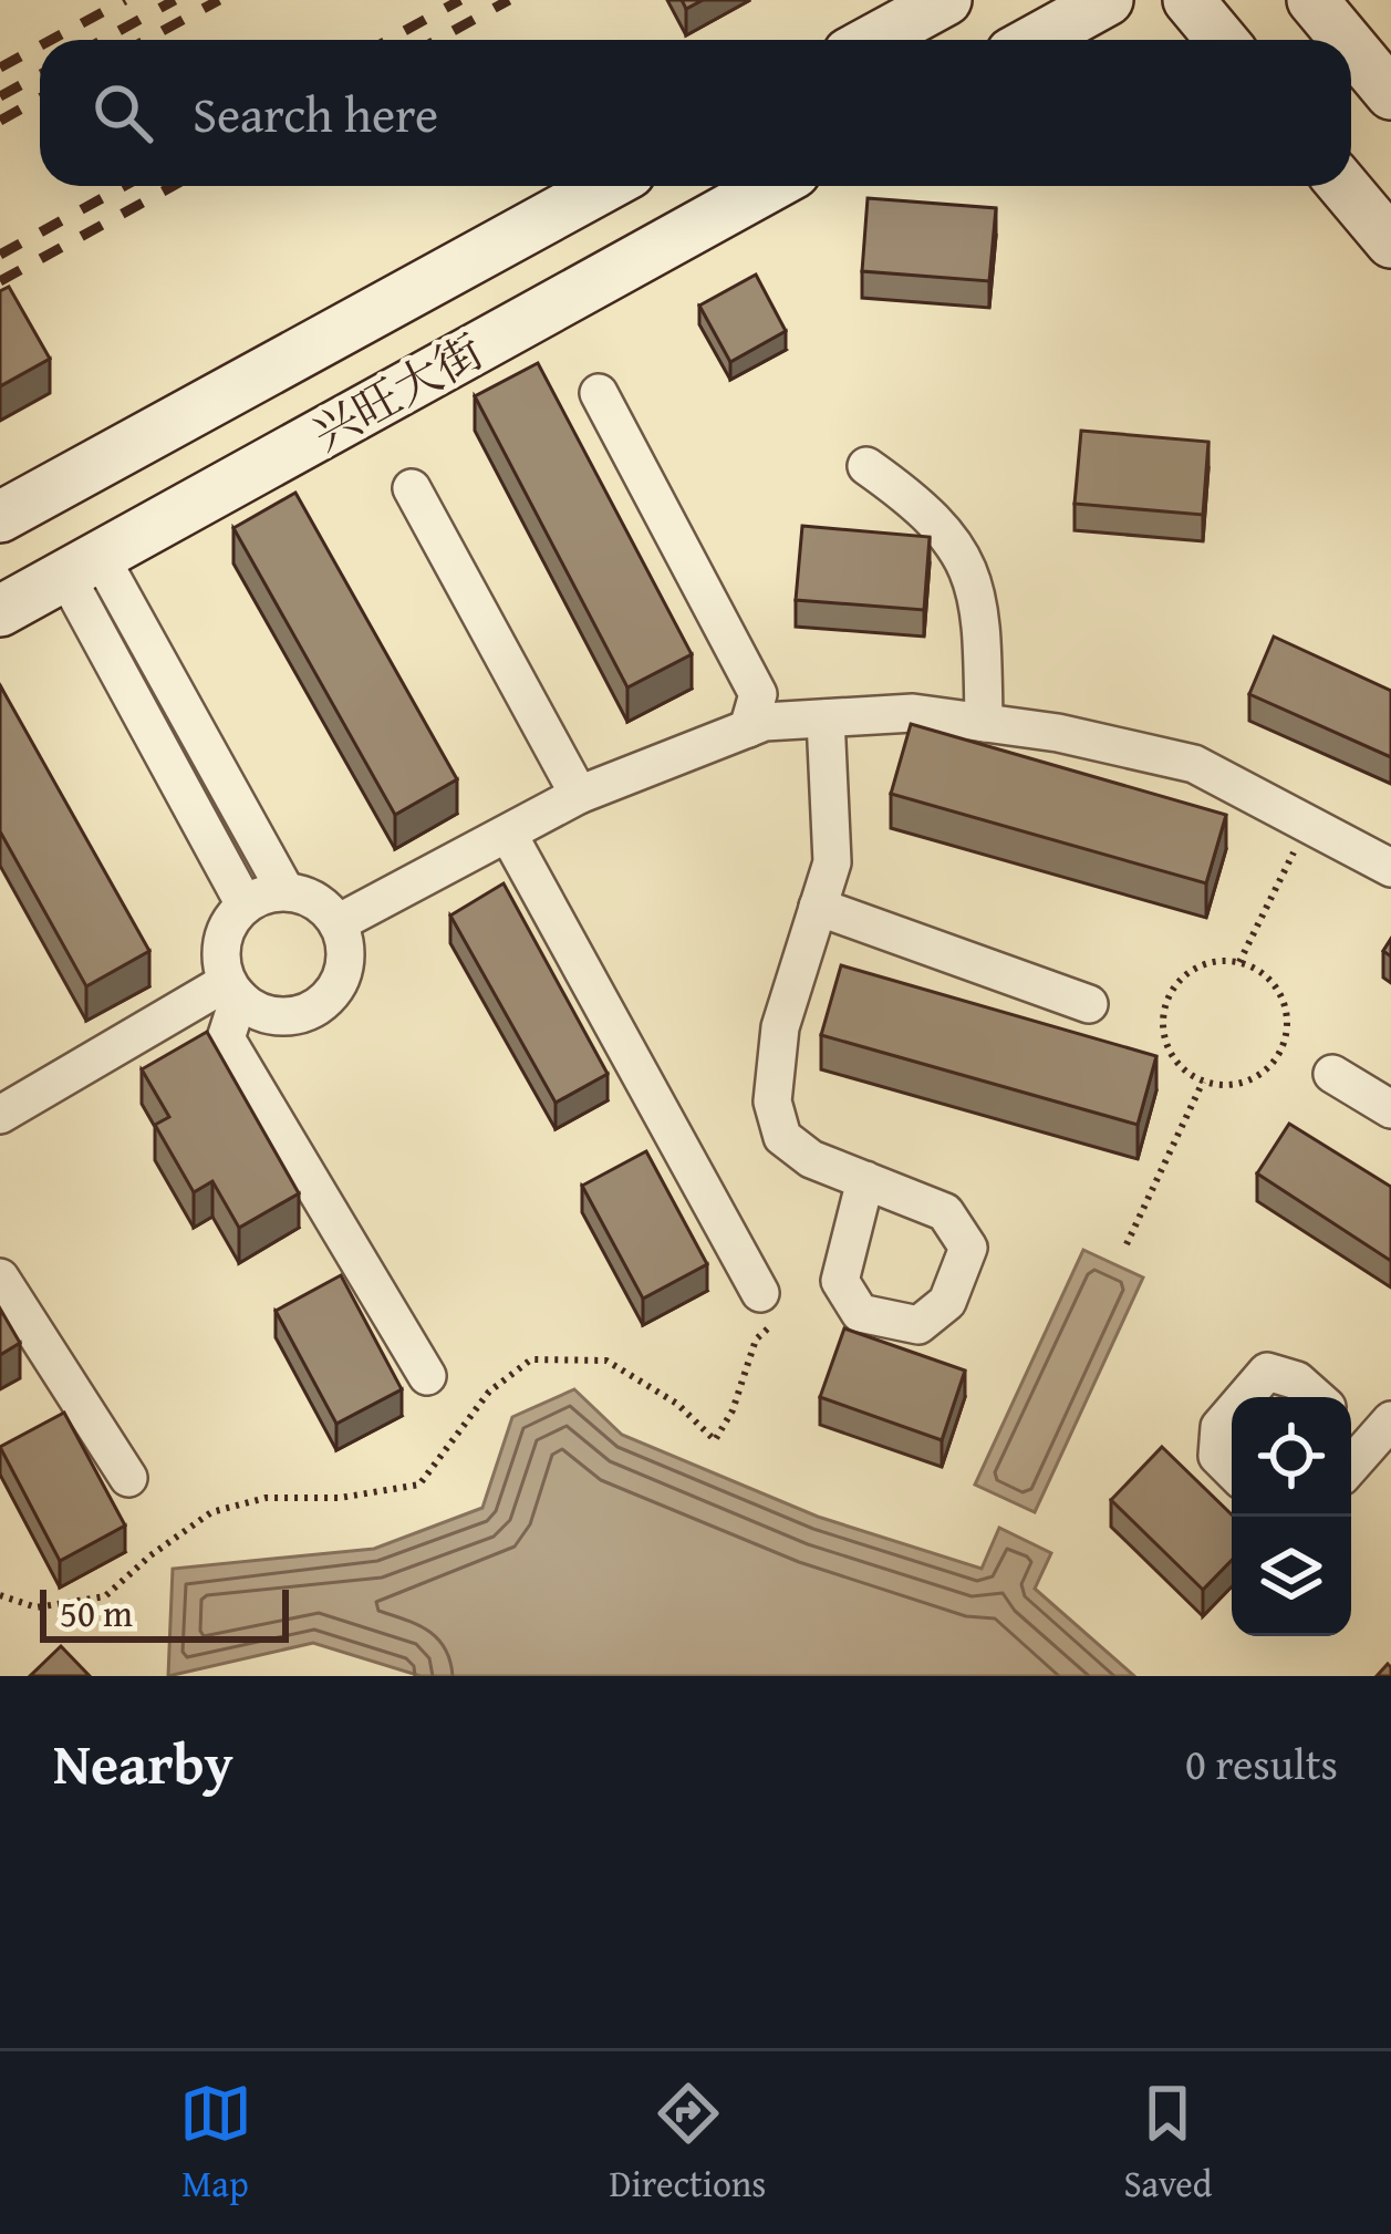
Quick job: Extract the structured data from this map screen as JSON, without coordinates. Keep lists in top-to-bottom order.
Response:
{
  "streets": {
    "main road": ["兴旺大街"]
  },
  "scale_bar": "50 m",
  "page": {
    "search": "Search here",
    "scale": "50 m",
    "heading": ["Nearby", "0 results"],
    "nav": ["Map", "Directions", "Saved"]
  }
}
